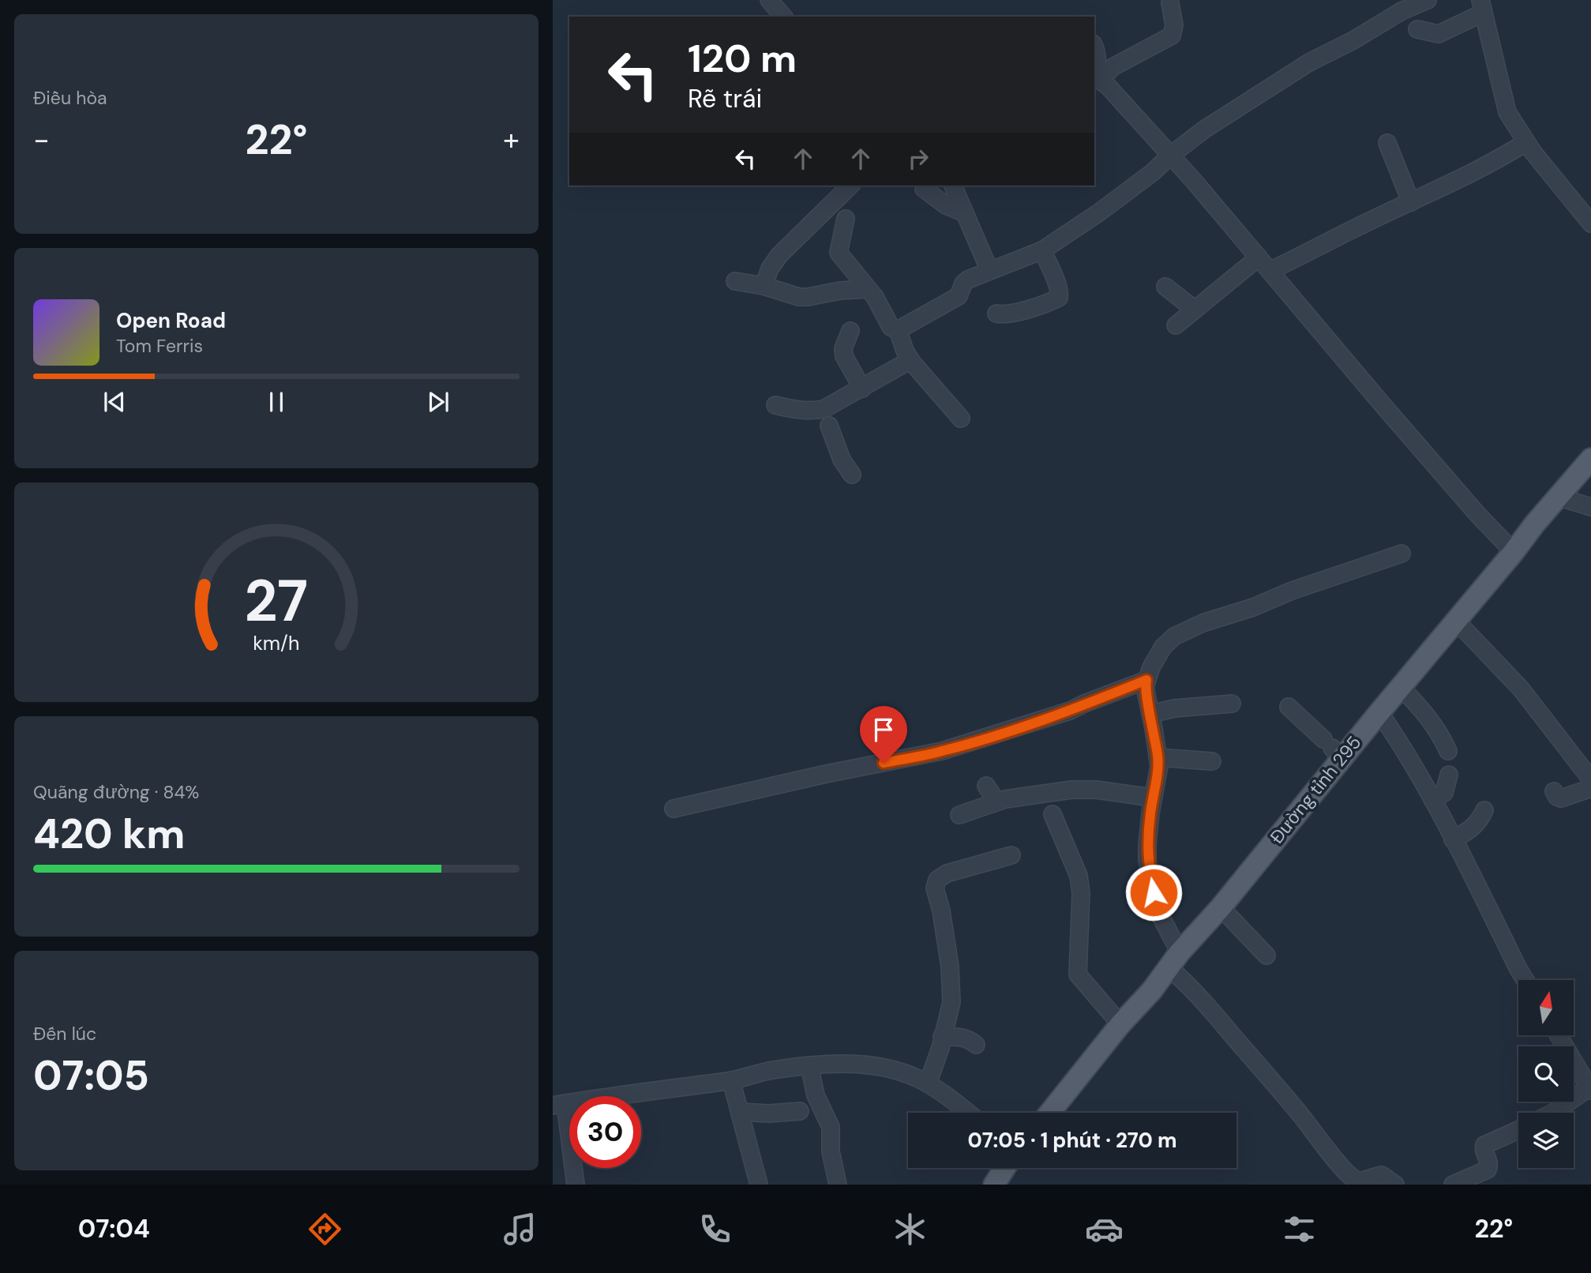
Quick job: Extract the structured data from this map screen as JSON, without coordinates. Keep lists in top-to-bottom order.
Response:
{
  "streets": {
    "main road": ["Đường tỉnh 295"]
  },
  "north": "top",
  "page": {
    "tile": [
      "Điều hòa",
      ["Quãng đường · 84%", "420 km"],
      ["Đến lúc", "07:05"]
    ],
    "turn": ["120 m", "Rẽ trái"],
    "heat": ["−", "22°", "+"],
    "song": ["Open Road", "Tom Ferris"],
    "limit": "30",
    "trip": "07:05 · 1 phút · 270 m",
    "tabs": ["07:04", "22°"],
    "gauge": ["27", "km/h"]
  }
}
